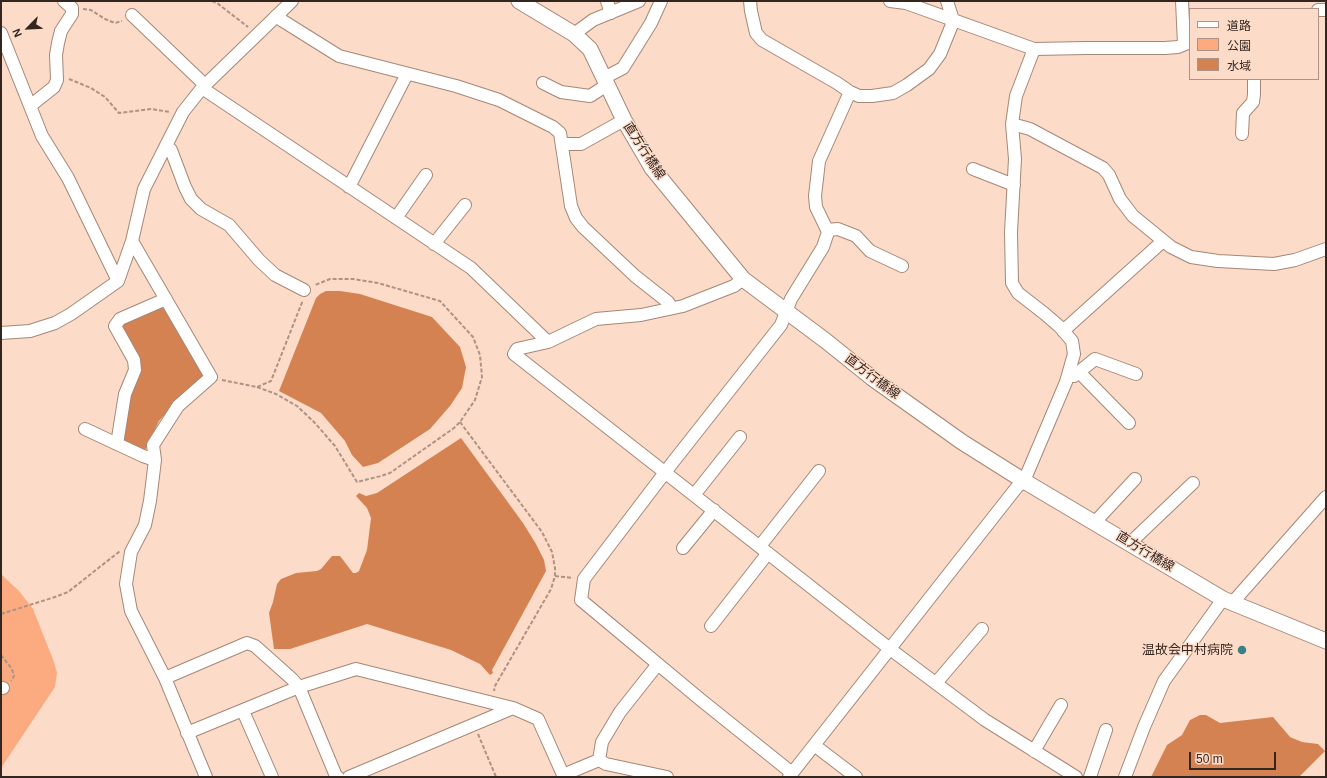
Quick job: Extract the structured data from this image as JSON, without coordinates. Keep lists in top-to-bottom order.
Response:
{
  "streets": {
    "main road": ["直方行橋線"]
  },
  "places": ["温故会中村病院"],
  "legend": ["道路", "公園", "水域"],
  "scale_bar": "50 m",
  "north": "bottom left"
}
